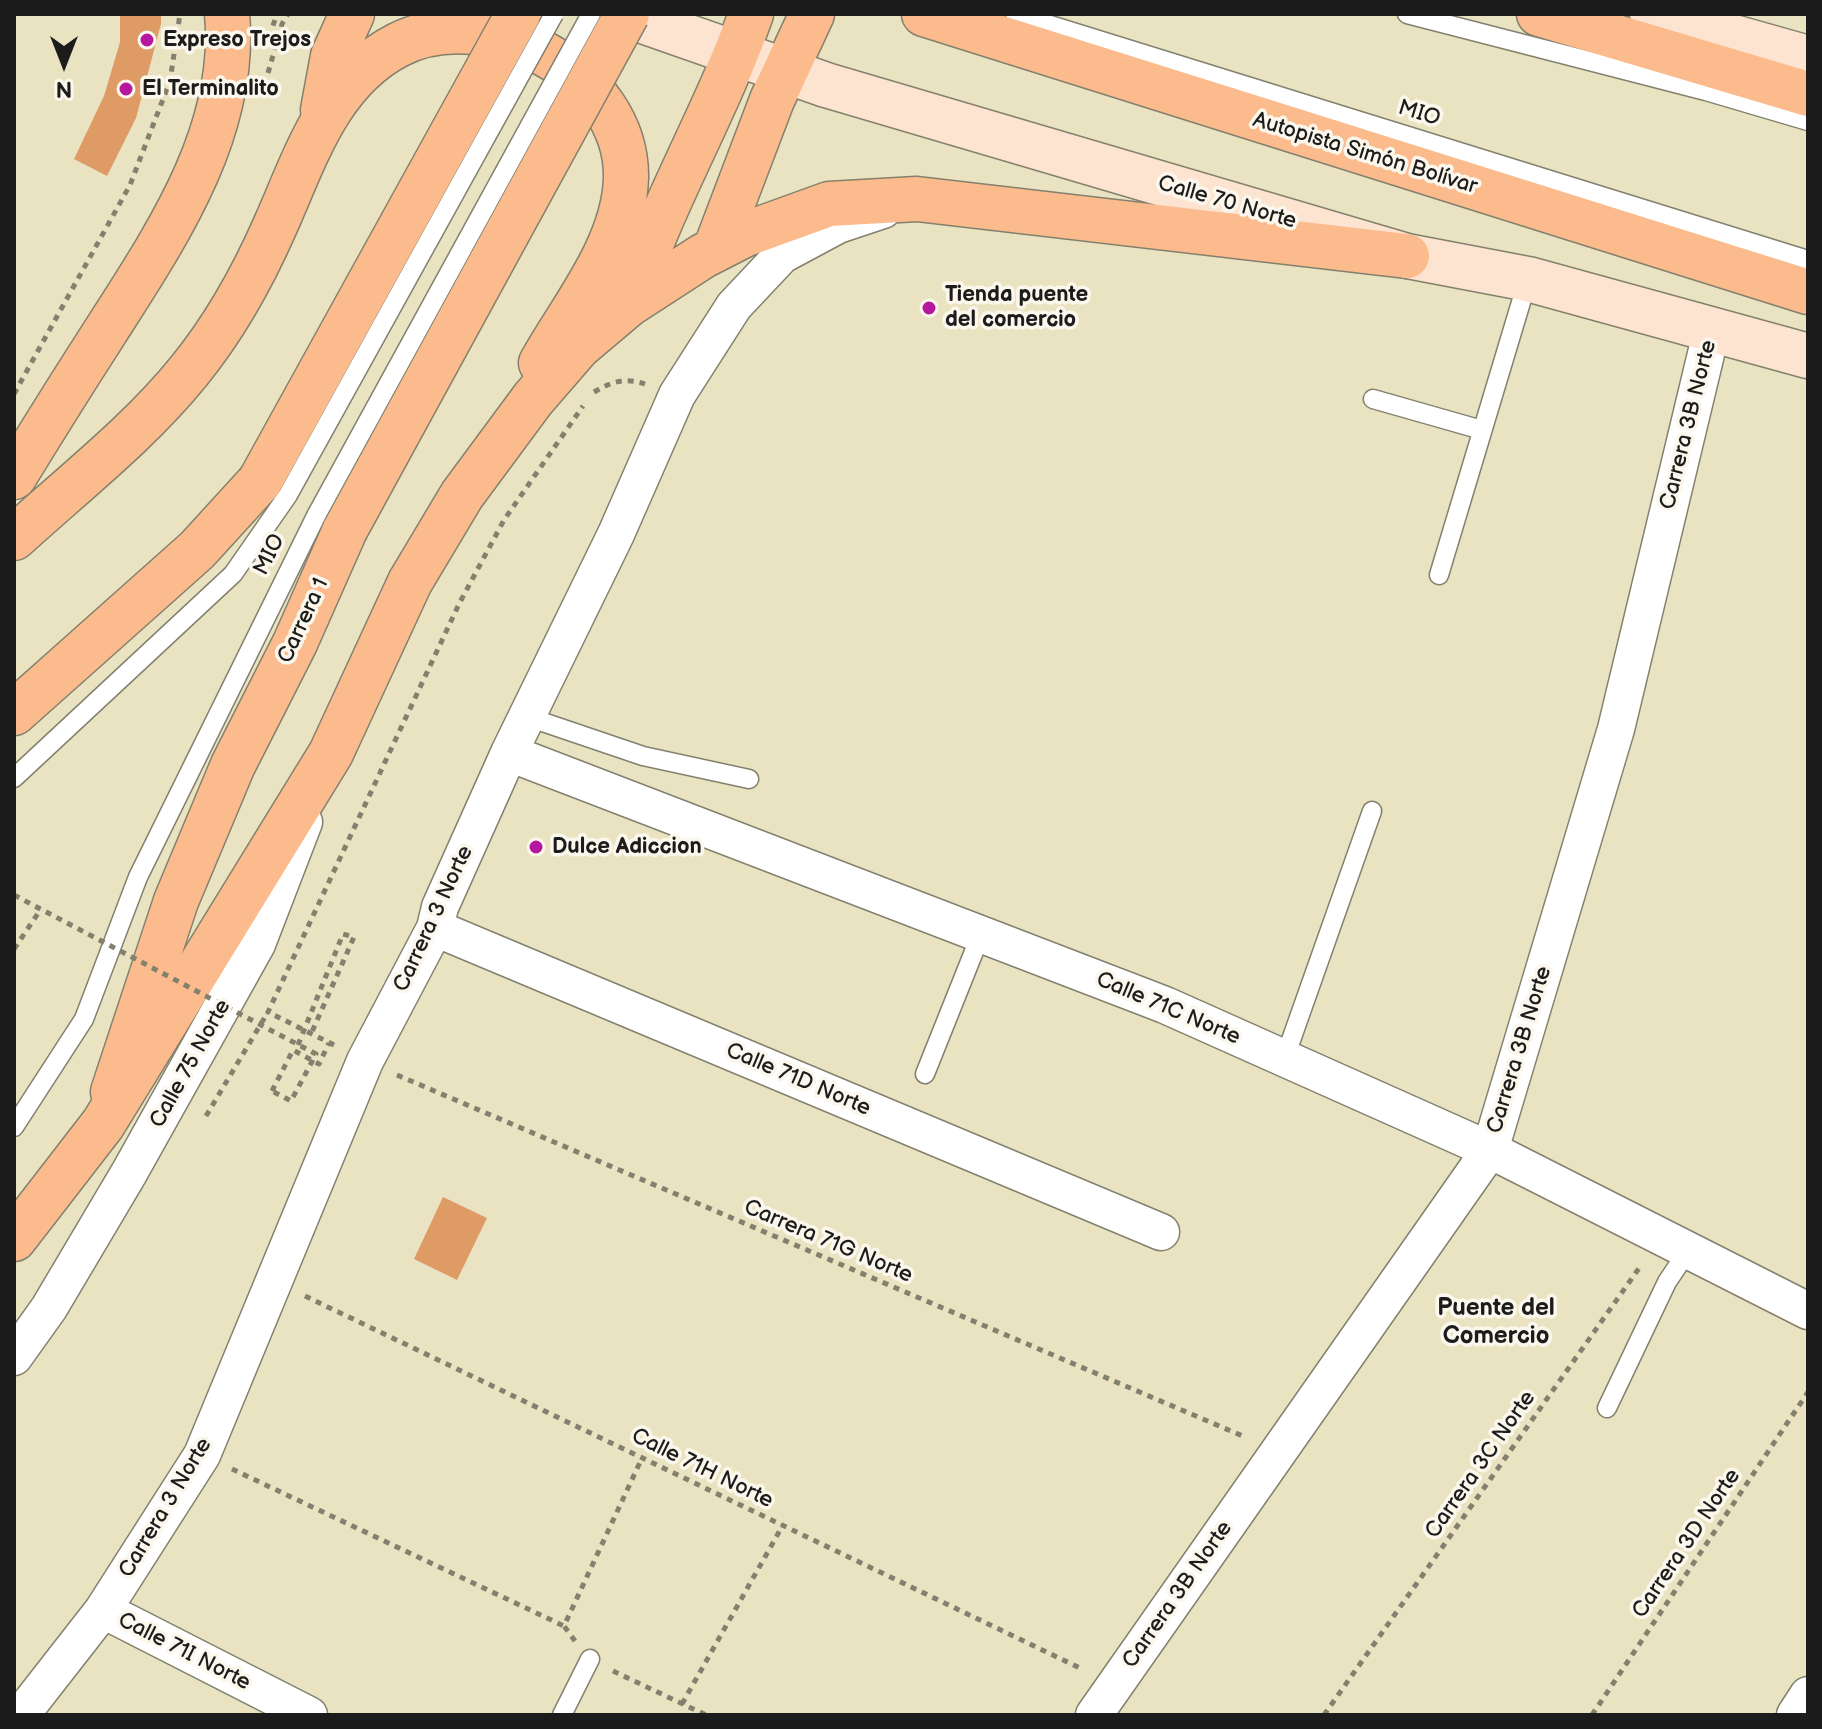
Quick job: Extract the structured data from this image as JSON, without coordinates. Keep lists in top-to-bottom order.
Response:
{
  "streets": {
    "main road": ["Autopista Simón Bolívar", "Carrera 1"],
    "street": [
      "Calle 70 Norte",
      "Carrera 3B Norte",
      "Carrera 3 Norte",
      "Calle 71C Norte",
      "Calle 75 Norte",
      "Calle 71D Norte",
      "Calle 71I Norte"
    ],
    "lane": ["MIO"],
    "path": [
      "Carrera 71G Norte",
      "Carrera 3C Norte",
      "Calle 71H Norte",
      "Carrera 3D Norte"
    ]
  },
  "crossings": [
    ["MIO", "Carrera 1"],
    ["Calle 70 Norte", "Carrera 3B Norte"],
    ["Calle 70 Norte", "Carrera 1"],
    ["Carrera 3B Norte", "Calle 71C Norte"],
    ["Carrera 3B Norte", "Carrera 71G Norte"],
    ["Carrera 3B Norte", "Calle 71H Norte"],
    ["Carrera 3 Norte", "Calle 71C Norte"],
    ["Carrera 3 Norte", "Calle 71D Norte"],
    ["Carrera 3 Norte", "Carrera 71G Norte"],
    ["Carrera 3 Norte", "Calle 71H Norte"],
    ["Carrera 3 Norte", "Calle 71I Norte"],
    ["Calle 71C Norte", "Carrera 3C Norte"]
  ],
  "districts": ["Puente del Comercio"],
  "places": [
    "Expreso Trejos",
    "El Terminalito",
    "Tienda puente del comercio",
    "Dulce Adiccion"
  ],
  "north": "bottom"
}
